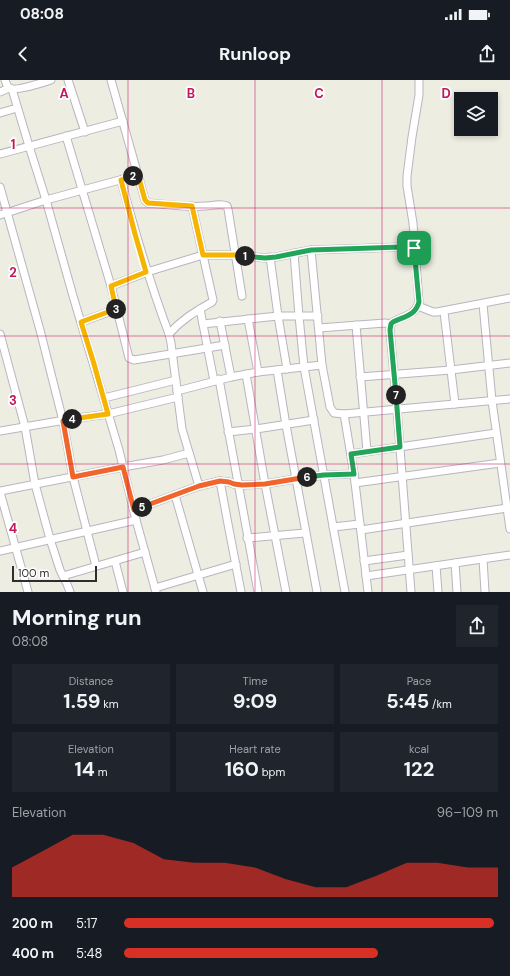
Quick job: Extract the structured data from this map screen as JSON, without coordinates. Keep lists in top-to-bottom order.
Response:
{
  "scale_bar": "100 m",
  "page": {
    "status": "08:08",
    "header": "Runloop",
    "pins": [
      "2",
      "1",
      "3",
      "7",
      "4",
      "6",
      "5"
    ],
    "scale": "100 m",
    "heading": ["Morning run", "08:08"],
    "stats": [
      ["Distance", "1.59 km"],
      ["Time", "9:09"],
      ["Pace", "5:45 /km"],
      ["Elevation", "14 m"],
      ["Heart rate", "160 bpm"],
      ["kcal", "122"]
    ],
    "chart": ["Elevation", "96–109 m"],
    "list": [
      {
        "name": "200 m",
        "note": "5:17"
      },
      {
        "name": "400 m",
        "note": "5:48"
      }
    ]
  },
  "grid": {
    "columns": [
      "A",
      "B",
      "C",
      "D"
    ],
    "rows": [
      "1",
      "2",
      "3",
      "4"
    ]
  }
}
